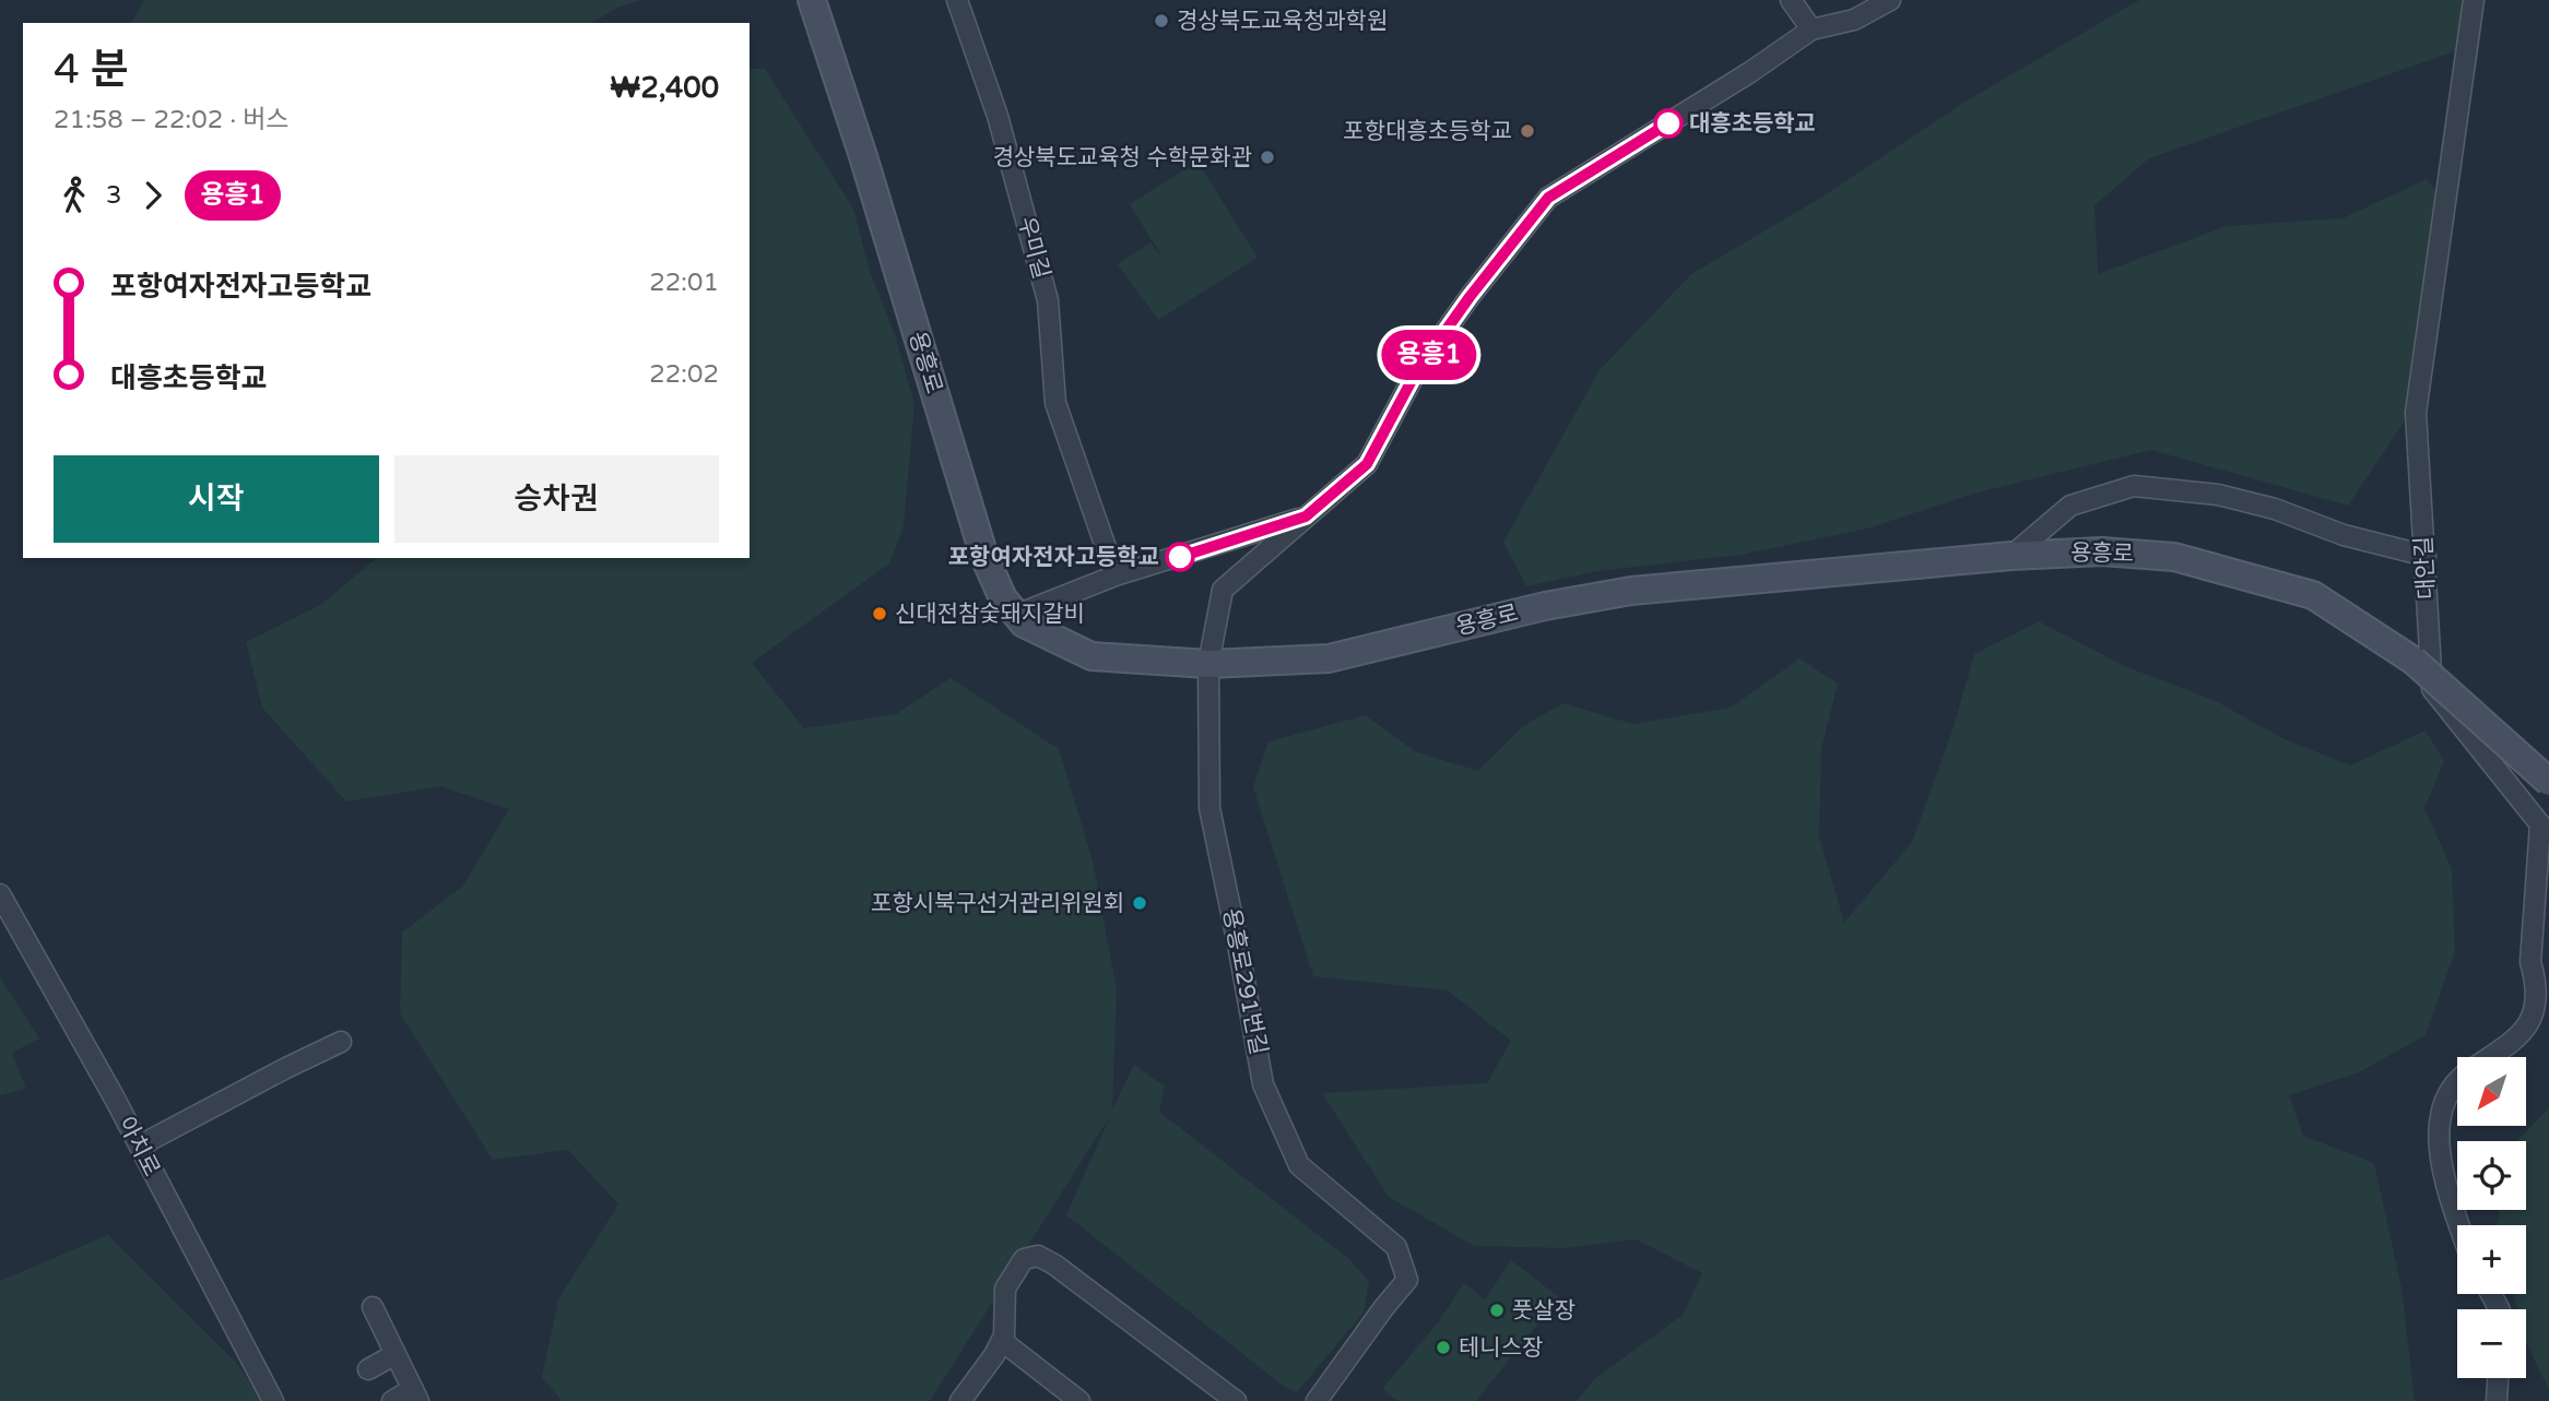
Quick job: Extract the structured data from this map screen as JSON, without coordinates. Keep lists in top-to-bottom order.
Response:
{
  "streets": {
    "main road": ["용흥로"],
    "street": [
      "우미길",
      "대안길",
      "용흥로291번길",
      "아치로"
    ]
  },
  "crossings": [
    ["용흥로", "용흥로291번길"]
  ],
  "places": [
    "경상북도교육청과학원",
    "대흥초등학교",
    "포항대흥초등학교",
    "경상북도교육청 수학문화관",
    "포항여자전자고등학교",
    "신대전참숯돼지갈비",
    "포항시북구선거관리위원회",
    "풋살장",
    "테니스장"
  ],
  "lines": ["bus line 용흥1"],
  "north": "bottom left",
  "page": {
    "on_map": "용흥1",
    "heading": ["4 분", "21:58 – 22:02 · 버스", "₩2,400"],
    "legs": ["3", "용흥1"],
    "list": [
      {
        "name": "포항여자전자고등학교",
        "value": "22:01"
      },
      {
        "name": "대흥초등학교",
        "value": "22:02"
      }
    ],
    "buttons": ["시작", "승차권"],
    "map_buttons": ["+", "−"]
  }
}
